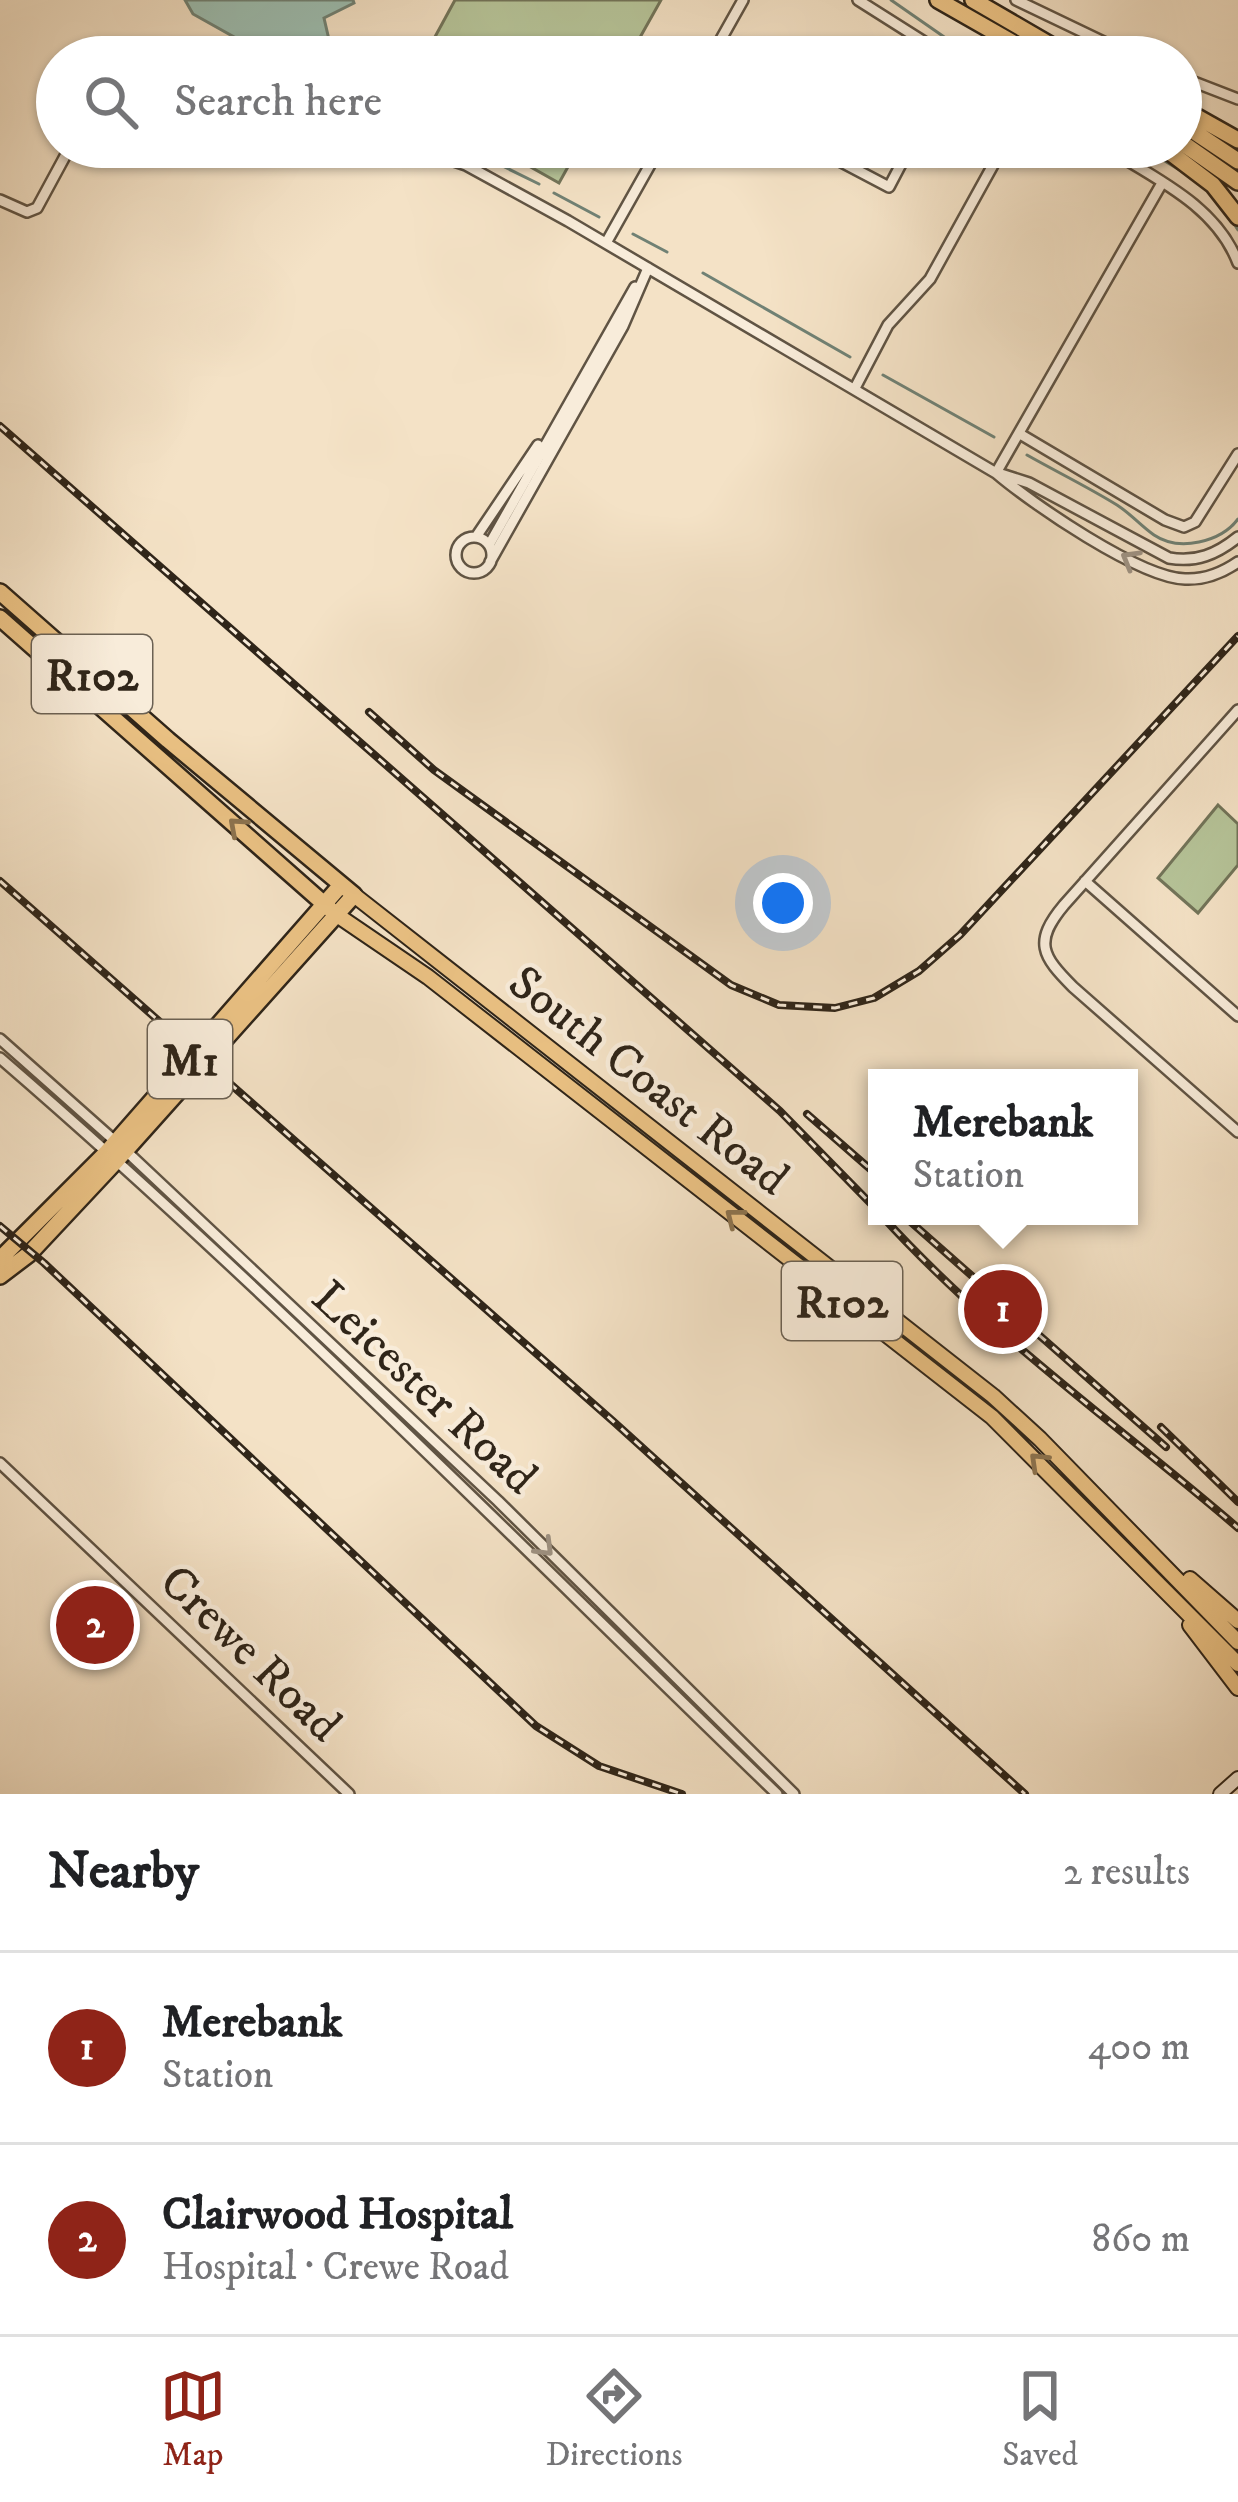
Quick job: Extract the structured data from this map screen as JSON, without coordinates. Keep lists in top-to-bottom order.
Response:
{
  "streets": {
    "highway": ["R102", "M1", "South Coast Road"],
    "street": ["Leicester Road", "Crewe Road"]
  },
  "crossings": [
    ["M1", "South Coast Road"],
    ["M1", "Leicester Road"]
  ],
  "page": {
    "search": "Search here",
    "popup": ["Merebank", "Station"],
    "pins": ["1", "2"],
    "heading": ["Nearby", "2 results"],
    "list": [
      {
        "mark": "1",
        "name": "Merebank",
        "note": "Station",
        "value": "400 m"
      },
      {
        "mark": "2",
        "name": "Clairwood Hospital",
        "note": "Hospital · Crewe Road",
        "value": "860 m"
      }
    ],
    "nav": ["Map", "Directions", "Saved"]
  }
}
